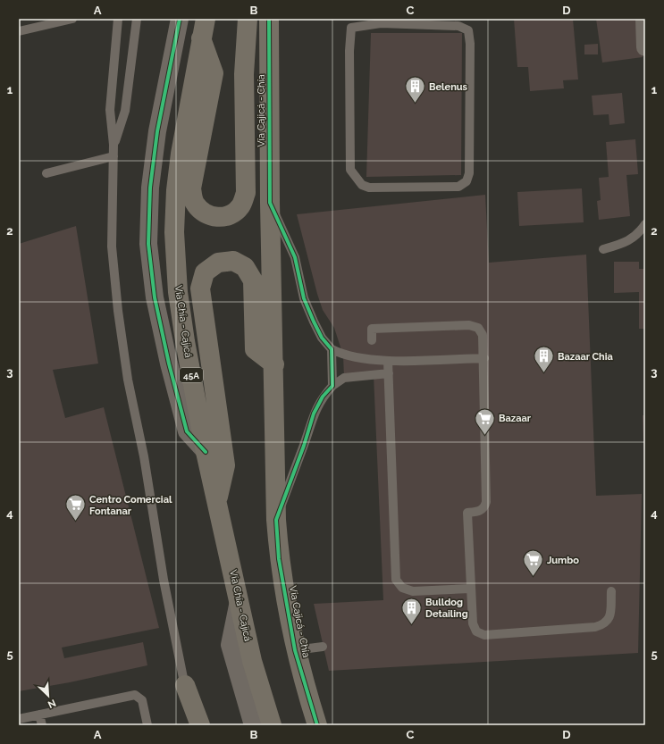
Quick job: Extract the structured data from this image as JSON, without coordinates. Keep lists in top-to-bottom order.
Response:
{
  "streets": {
    "highway": ["Vía Cajicá - Chía", "Vía Chía - Cajicá", "45A"]
  },
  "places": {
    "building": ["Belenus", "Bazaar Chia", "Bulldog Detailing"],
    "supermarket": ["Bazaar", "Centro Comercial Fontanar", "Jumbo"]
  },
  "north": "bottom right",
  "grid": {
    "columns": [
      "A",
      "B",
      "C",
      "D"
    ],
    "rows": [
      "1",
      "2",
      "3",
      "4",
      "5"
    ]
  }
}
